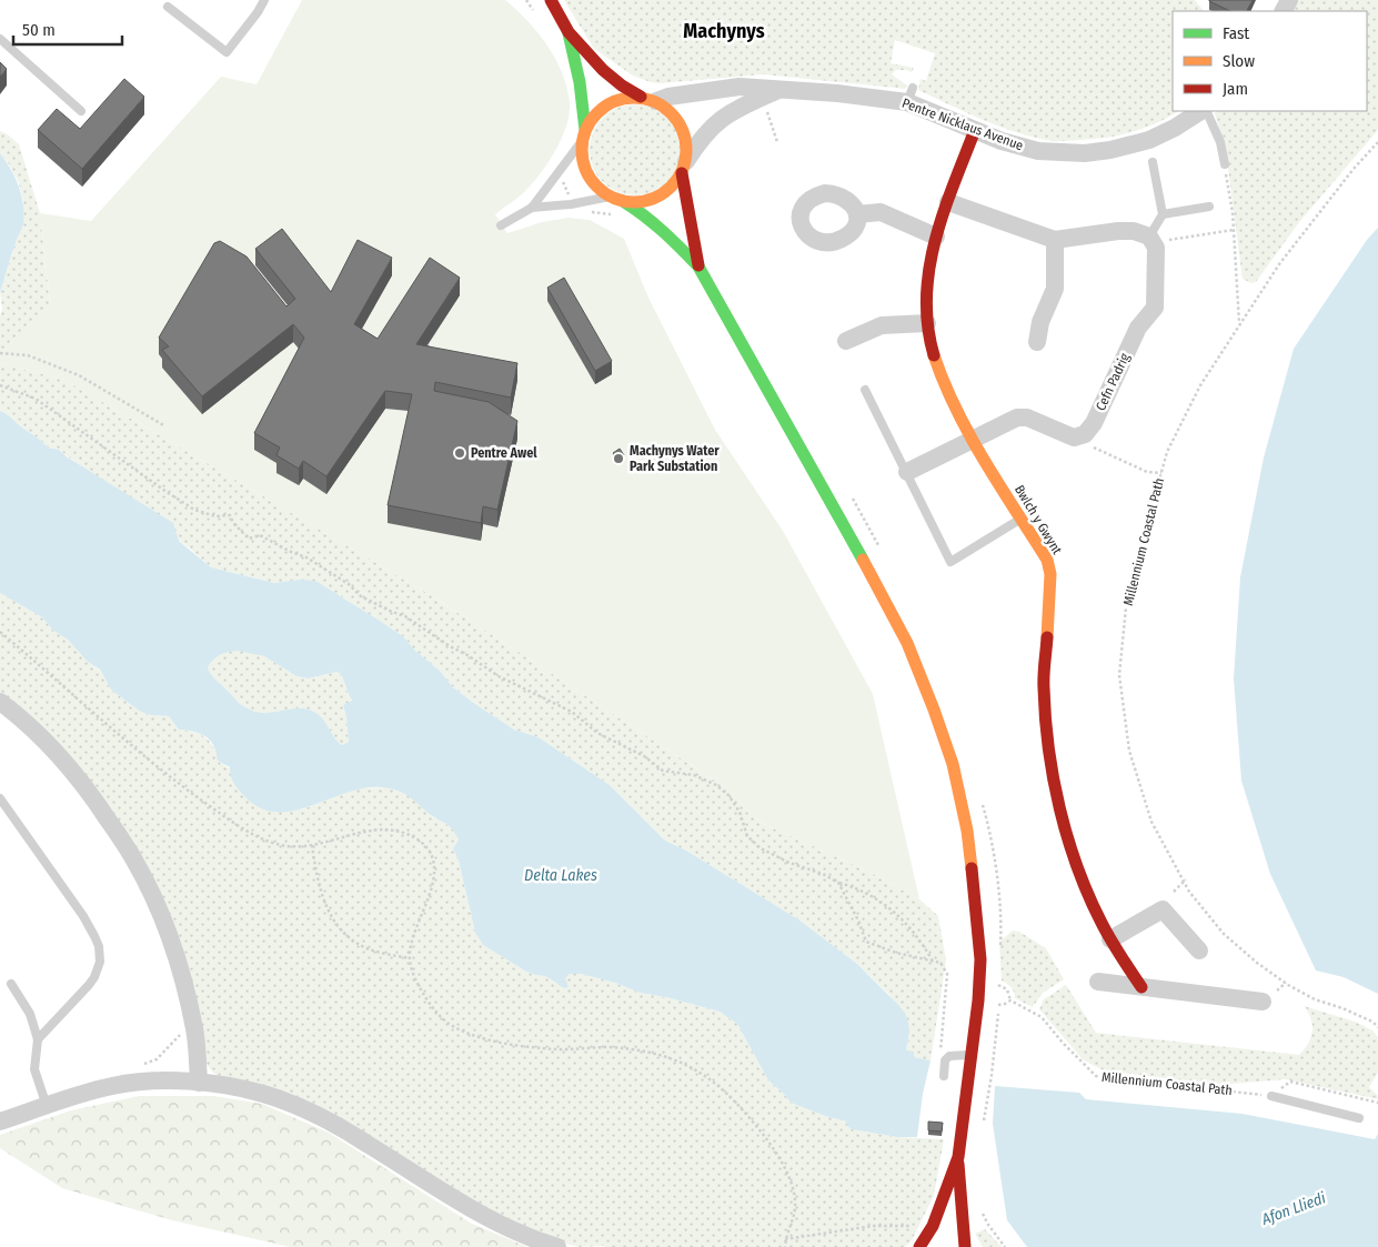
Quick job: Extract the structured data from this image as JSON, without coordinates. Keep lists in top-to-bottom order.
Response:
{
  "streets": {
    "main road": ["Bwlch y Gwynt"],
    "street": ["Pentre Nicklaus Avenue", "Cefn Padrig"],
    "path": ["Millennium Coastal Path"]
  },
  "crossings": [
    ["Pentre Nicklaus Avenue", "Bwlch y Gwynt"],
    ["Cefn Padrig", "Bwlch y Gwynt"]
  ],
  "districts": ["Machynys"],
  "water": ["Delta Lakes", "Afon Lliedi"],
  "places": ["Pentre Awel", "Machynys Water Park Substation"],
  "legend": ["Fast", "Slow", "Jam"],
  "scale_bar": "50 m"
}
